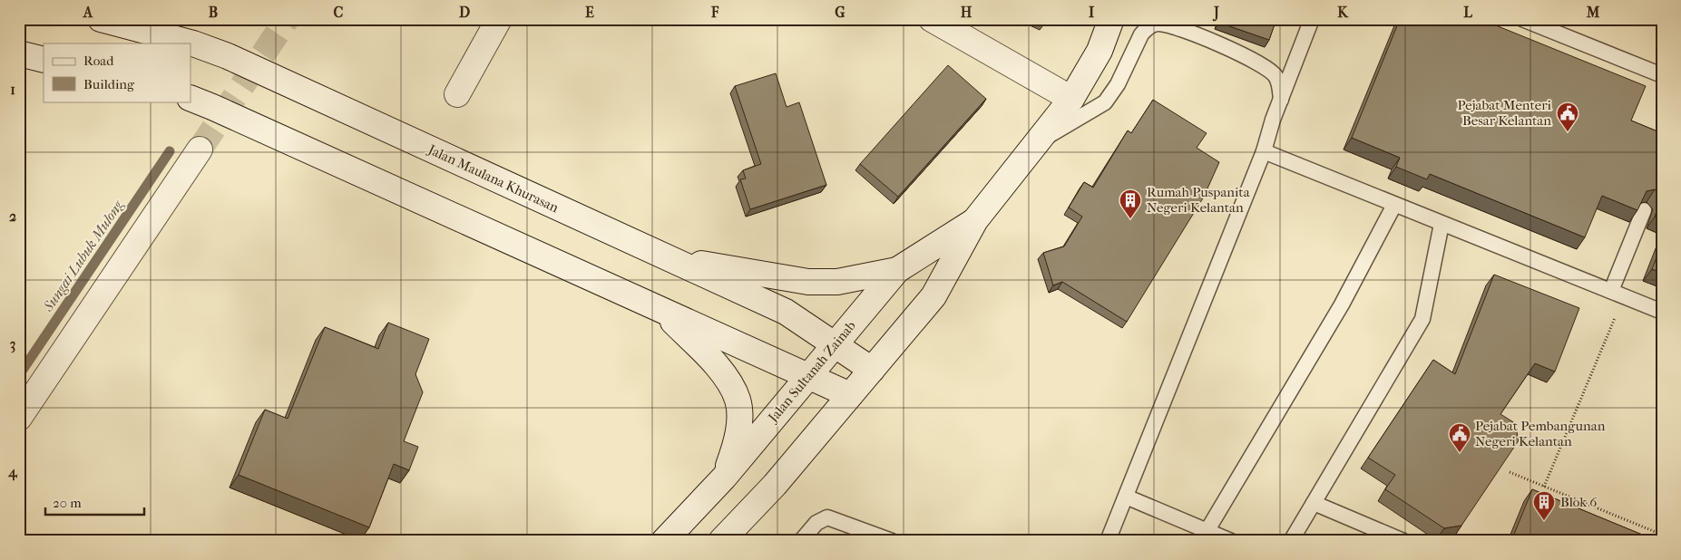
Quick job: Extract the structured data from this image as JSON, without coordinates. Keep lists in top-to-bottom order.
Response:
{
  "streets": {
    "street": ["Jalan Maulana Khurasan", "Jalan Sultanah Zainab"]
  },
  "crossings": [
    ["Jalan Maulana Khurasan", "Jalan Sultanah Zainab"]
  ],
  "water": ["Sungai Lubuk Mulong"],
  "places": {
    "public building": ["Pejabat Menteri Besar Kelantan", "Pejabat Pembangunan Negeri Kelantan"],
    "building": ["Rumah Puspanita Negeri Kelantan", "Blok 6"]
  },
  "legend": ["Road", "Building"],
  "scale_bar": "20 m",
  "grid": {
    "columns": [
      "A",
      "B",
      "C",
      "D",
      "E",
      "F",
      "G",
      "H",
      "I",
      "J",
      "K",
      "L",
      "M"
    ],
    "rows": [
      "1",
      "2",
      "3",
      "4"
    ]
  }
}
